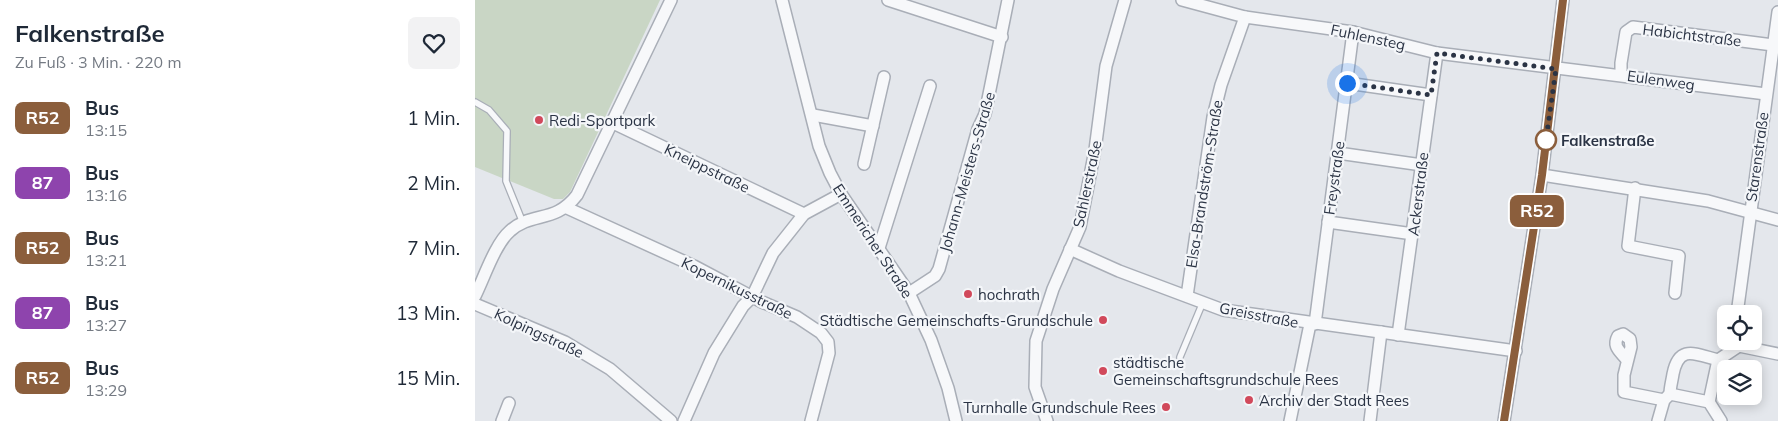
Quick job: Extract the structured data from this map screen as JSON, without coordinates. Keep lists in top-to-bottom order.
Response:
{
  "streets": {
    "street": [
      "Habichtstraße",
      "Fuhlensteg",
      "Eulenweg",
      "Starenstraße",
      "Kneippstraße",
      "Johann-Meisters-Straße",
      "Freystraße",
      "Sahlerstraße",
      "Elsa-Brandström-Straße",
      "Ackerstraße",
      "Emmericher Straße",
      "Kopernikusstraße",
      "Greisstraße",
      "Kolpingstraße"
    ]
  },
  "crossings": [
    ["Habichtstraße", "Eulenweg"],
    ["Habichtstraße", "Starenstraße"],
    ["Fuhlensteg", "Eulenweg"],
    ["Fuhlensteg", "Freystraße"],
    ["Fuhlensteg", "Elsa-Brandström-Straße"],
    ["Fuhlensteg", "Ackerstraße"],
    ["Eulenweg", "Starenstraße"],
    ["Johann-Meisters-Straße", "Emmericher Straße"],
    ["Freystraße", "Greisstraße"],
    ["Sahlerstraße", "Greisstraße"],
    ["Elsa-Brandström-Straße", "Greisstraße"],
    ["Ackerstraße", "Greisstraße"]
  ],
  "places": [
    "Redi-Sportpark",
    "Falkenstraße",
    "hochrath",
    "Städtische Gemeinschafts-Grundschule",
    "städtische Gemeinschaftsgrundschule Rees",
    "Archiv der Stadt Rees",
    "Turnhalle Grundschule Rees"
  ],
  "lines": ["bus line R52"],
  "page": {
    "heading": ["Falkenstraße", "Zu Fuß · 3 Min. · 220 m"],
    "on_map": "R52",
    "list": [
      {
        "mark": "R52",
        "name": "Bus",
        "note": "13:15",
        "value": "1 Min."
      },
      {
        "mark": "87",
        "name": "Bus",
        "note": "13:16",
        "value": "2 Min."
      },
      {
        "mark": "R52",
        "name": "Bus",
        "note": "13:21",
        "value": "7 Min."
      },
      {
        "mark": "87",
        "name": "Bus",
        "note": "13:27",
        "value": "13 Min."
      },
      {
        "mark": "R52",
        "name": "Bus",
        "note": "13:29",
        "value": "15 Min."
      }
    ]
  }
}
